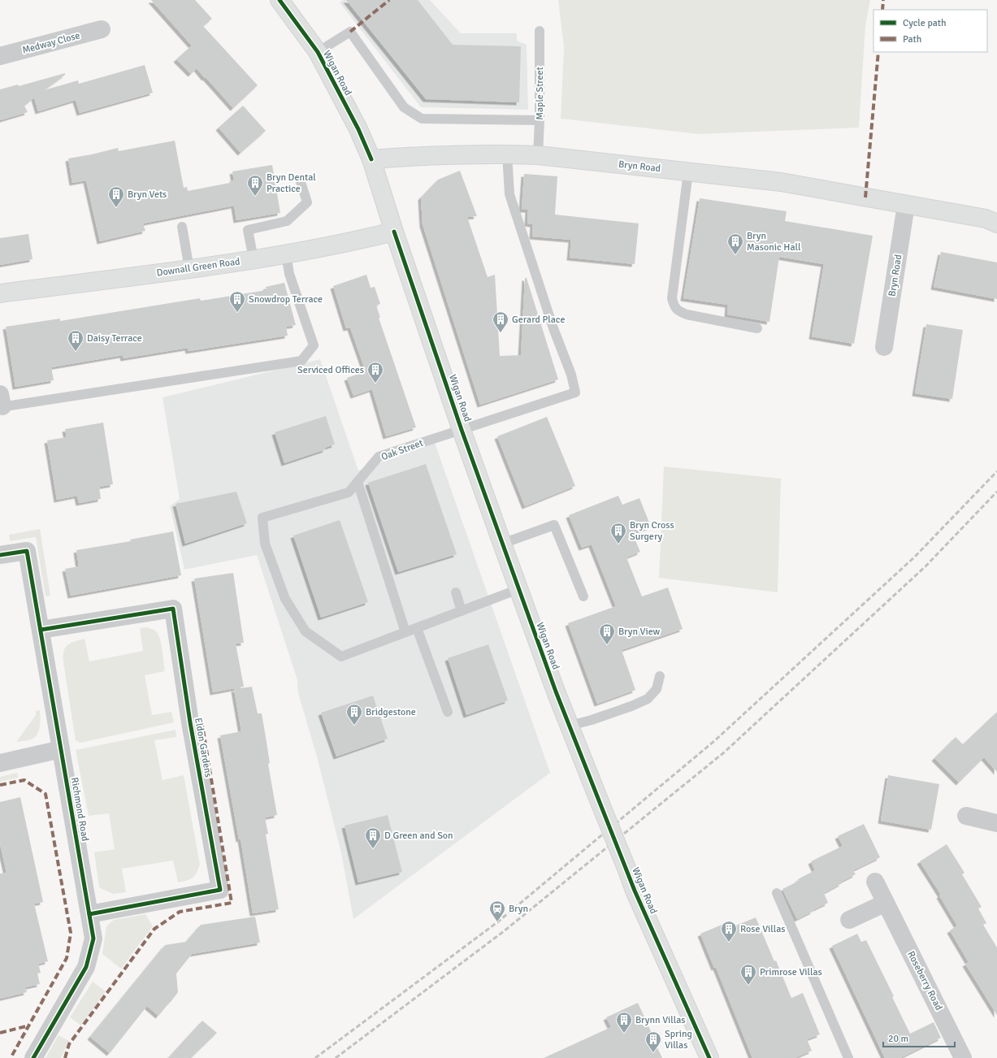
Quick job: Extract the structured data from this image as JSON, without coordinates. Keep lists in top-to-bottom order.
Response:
{
  "streets": {
    "main road": ["Wigan Road", "Bryn Road", "Downall Green Road"],
    "street": [
      "Medway Close",
      "Eldon Gardens",
      "Richmond Road",
      "Roseberry Road"
    ],
    "lane": ["Maple Street", "Oak Street"]
  },
  "crossings": [
    ["Wigan Road", "Bryn Road"],
    ["Wigan Road", "Downall Green Road"],
    ["Wigan Road", "Oak Street"],
    ["Maple Street", "Bryn Road"],
    ["Bryn Road", "Oak Street"],
    ["Eldon Gardens", "Richmond Road"]
  ],
  "places": {
    "building": [
      "Bryn Dental Practice",
      "Bryn Vets",
      "Bryn Masonic Hall",
      "Snowdrop Terrace",
      "Gerard Place",
      "Daisy Terrace",
      "Serviced Offices",
      "Bryn Cross Surgery",
      "Bryn View",
      "Bridgestone",
      "D Green and Son",
      "Rose Villas",
      "Primrose Villas",
      "Brynn Villas",
      "Spring Villas"
    ],
    "station": ["Bryn"]
  },
  "legend": ["Cycle path", "Path"],
  "scale_bar": "20 m"
}
